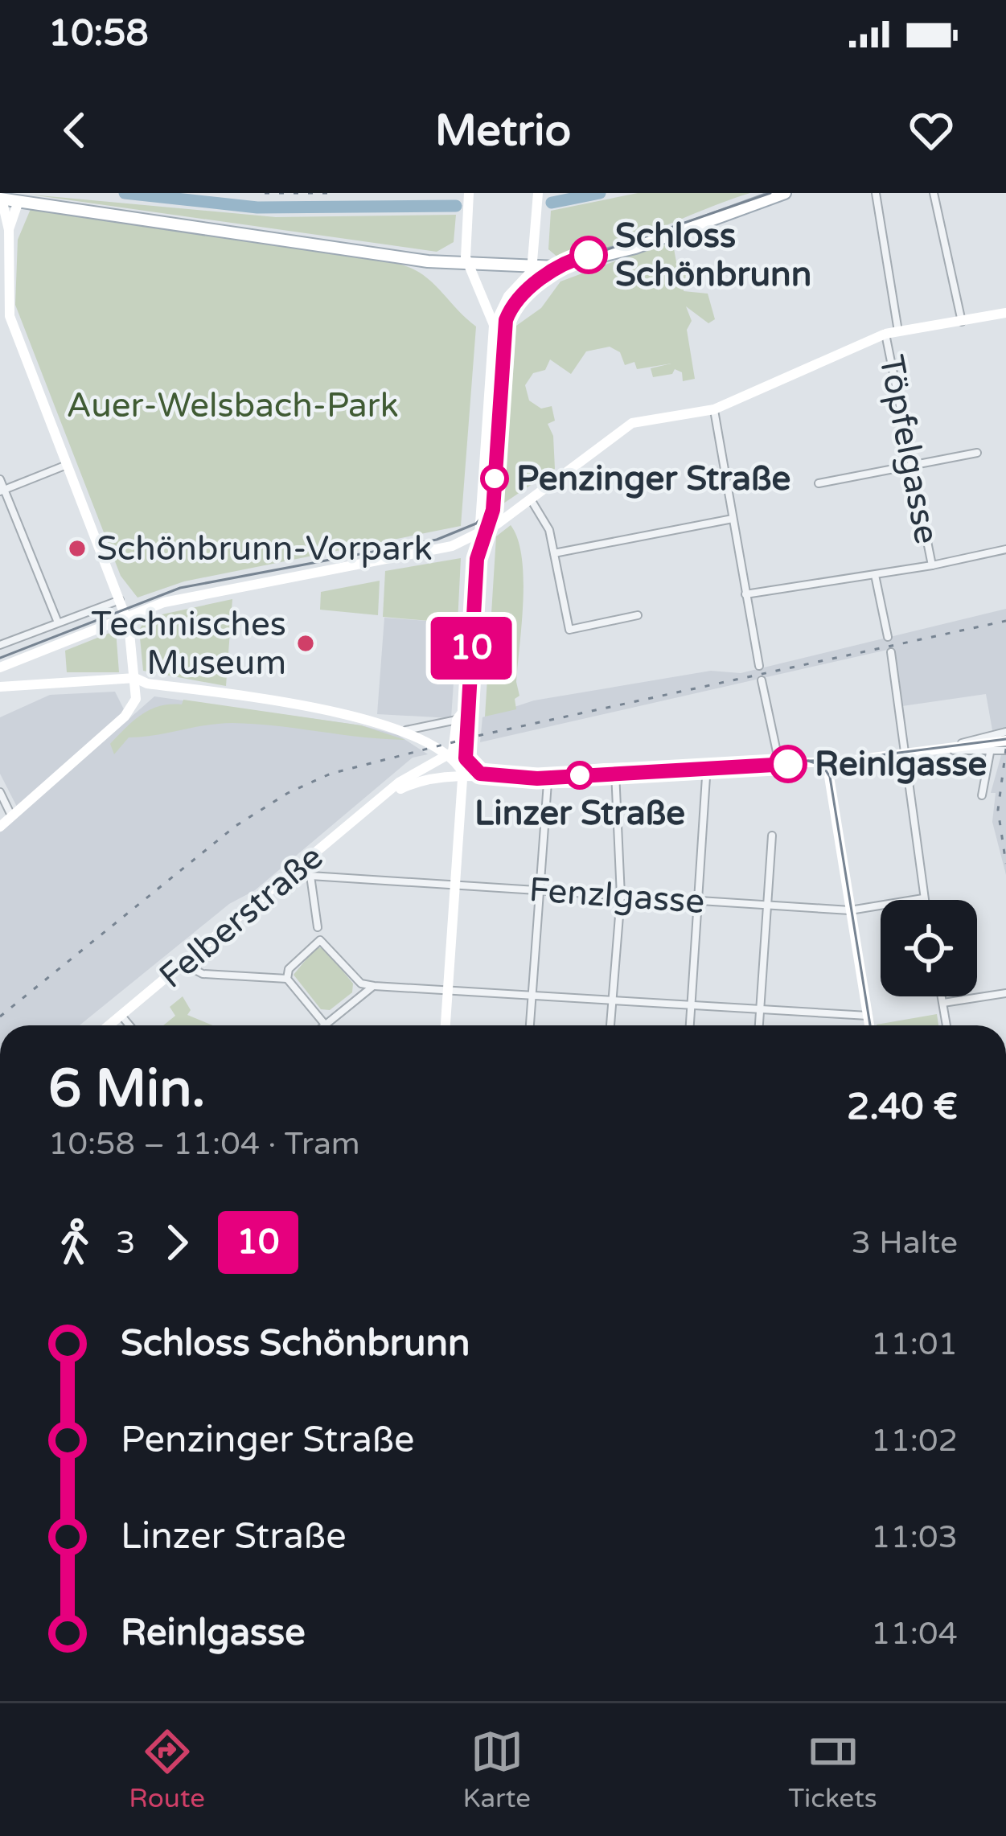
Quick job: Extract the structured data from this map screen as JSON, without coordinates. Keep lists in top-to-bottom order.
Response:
{
  "streets": {
    "main road": ["Felberstraße"],
    "street": ["Töpfelgasse", "Fenzlgasse"]
  },
  "parks": ["Auer-Welsbach-Park"],
  "places": [
    "Schloss Schönbrunn",
    "Penzinger Straße",
    "Schönbrunn-Vorpark",
    "Technisches Museum",
    "Reinlgasse",
    "Linzer Straße"
  ],
  "lines": ["tram line 10"],
  "page": {
    "status": "10:58",
    "header": "Metrio",
    "on_map": "10",
    "heading": ["6 Min.", "10:58 – 11:04 · Tram", "2.40 €"],
    "legs": ["3", "10", "3 Halte"],
    "list": [
      {
        "name": "Schloss Schönbrunn",
        "value": "11:01"
      },
      {
        "name": "Penzinger Straße",
        "value": "11:02"
      },
      {
        "name": "Linzer Straße",
        "value": "11:03"
      },
      {
        "name": "Reinlgasse",
        "value": "11:04"
      }
    ],
    "tabs": ["Route", "Karte", "Tickets"]
  }
}
